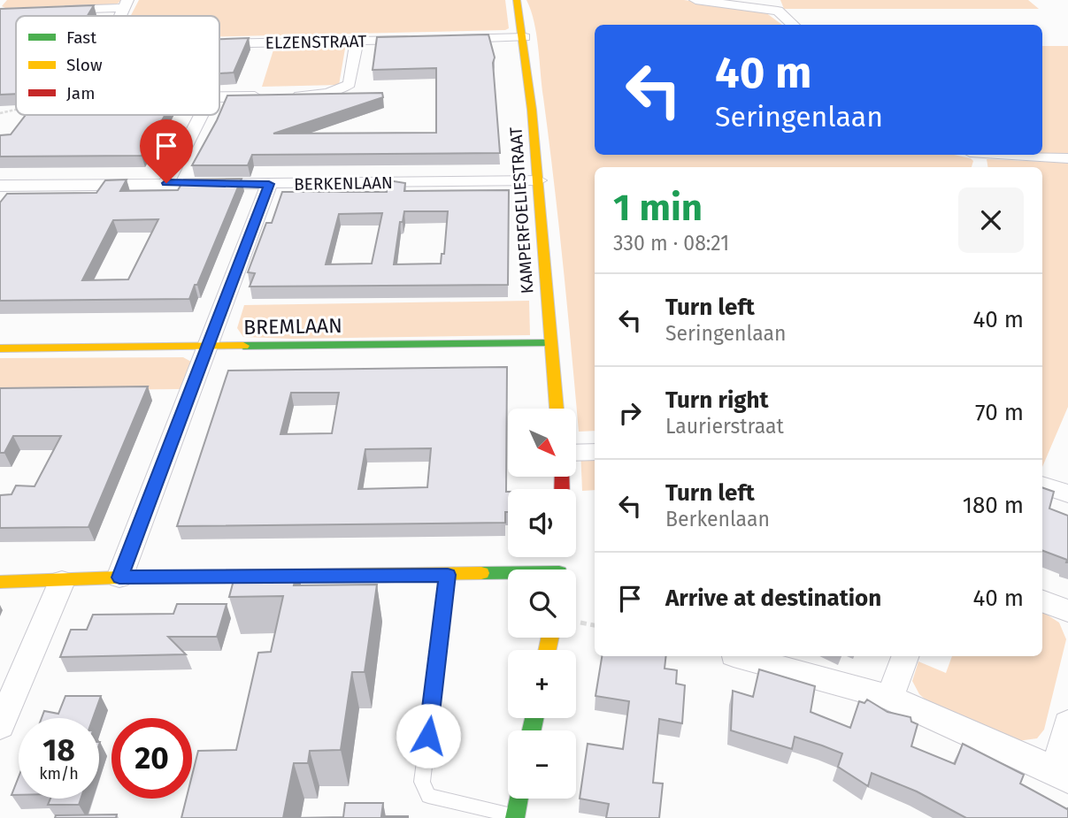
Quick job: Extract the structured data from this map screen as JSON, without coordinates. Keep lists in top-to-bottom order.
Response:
{
  "streets": {
    "street": [
      "ELZENSTRAAT",
      "BERKENLAAN",
      "KAMPERFOELIESTRAAT",
      "BREMLAAN"
    ]
  },
  "crossings": [
    ["BERKENLAAN", "KAMPERFOELIESTRAAT"],
    ["KAMPERFOELIESTRAAT", "BREMLAAN"]
  ],
  "legend": ["Fast", "Slow", "Jam"],
  "north": "bottom right",
  "page": {
    "turn": ["40 m", "Seringenlaan"],
    "heading": ["1 min", "330 m · 08:21"],
    "list": [
      {
        "name": "Turn left",
        "note": "Seringenlaan",
        "value": "40 m"
      },
      {
        "name": "Turn right",
        "note": "Laurierstraat",
        "value": "70 m"
      },
      {
        "name": "Turn left",
        "note": "Berkenlaan",
        "value": "180 m"
      },
      {
        "name": "Arrive at destination",
        "value": "40 m"
      }
    ],
    "map_buttons": ["+", "−"],
    "speed": "18 km/h",
    "limit": "20"
  }
}
